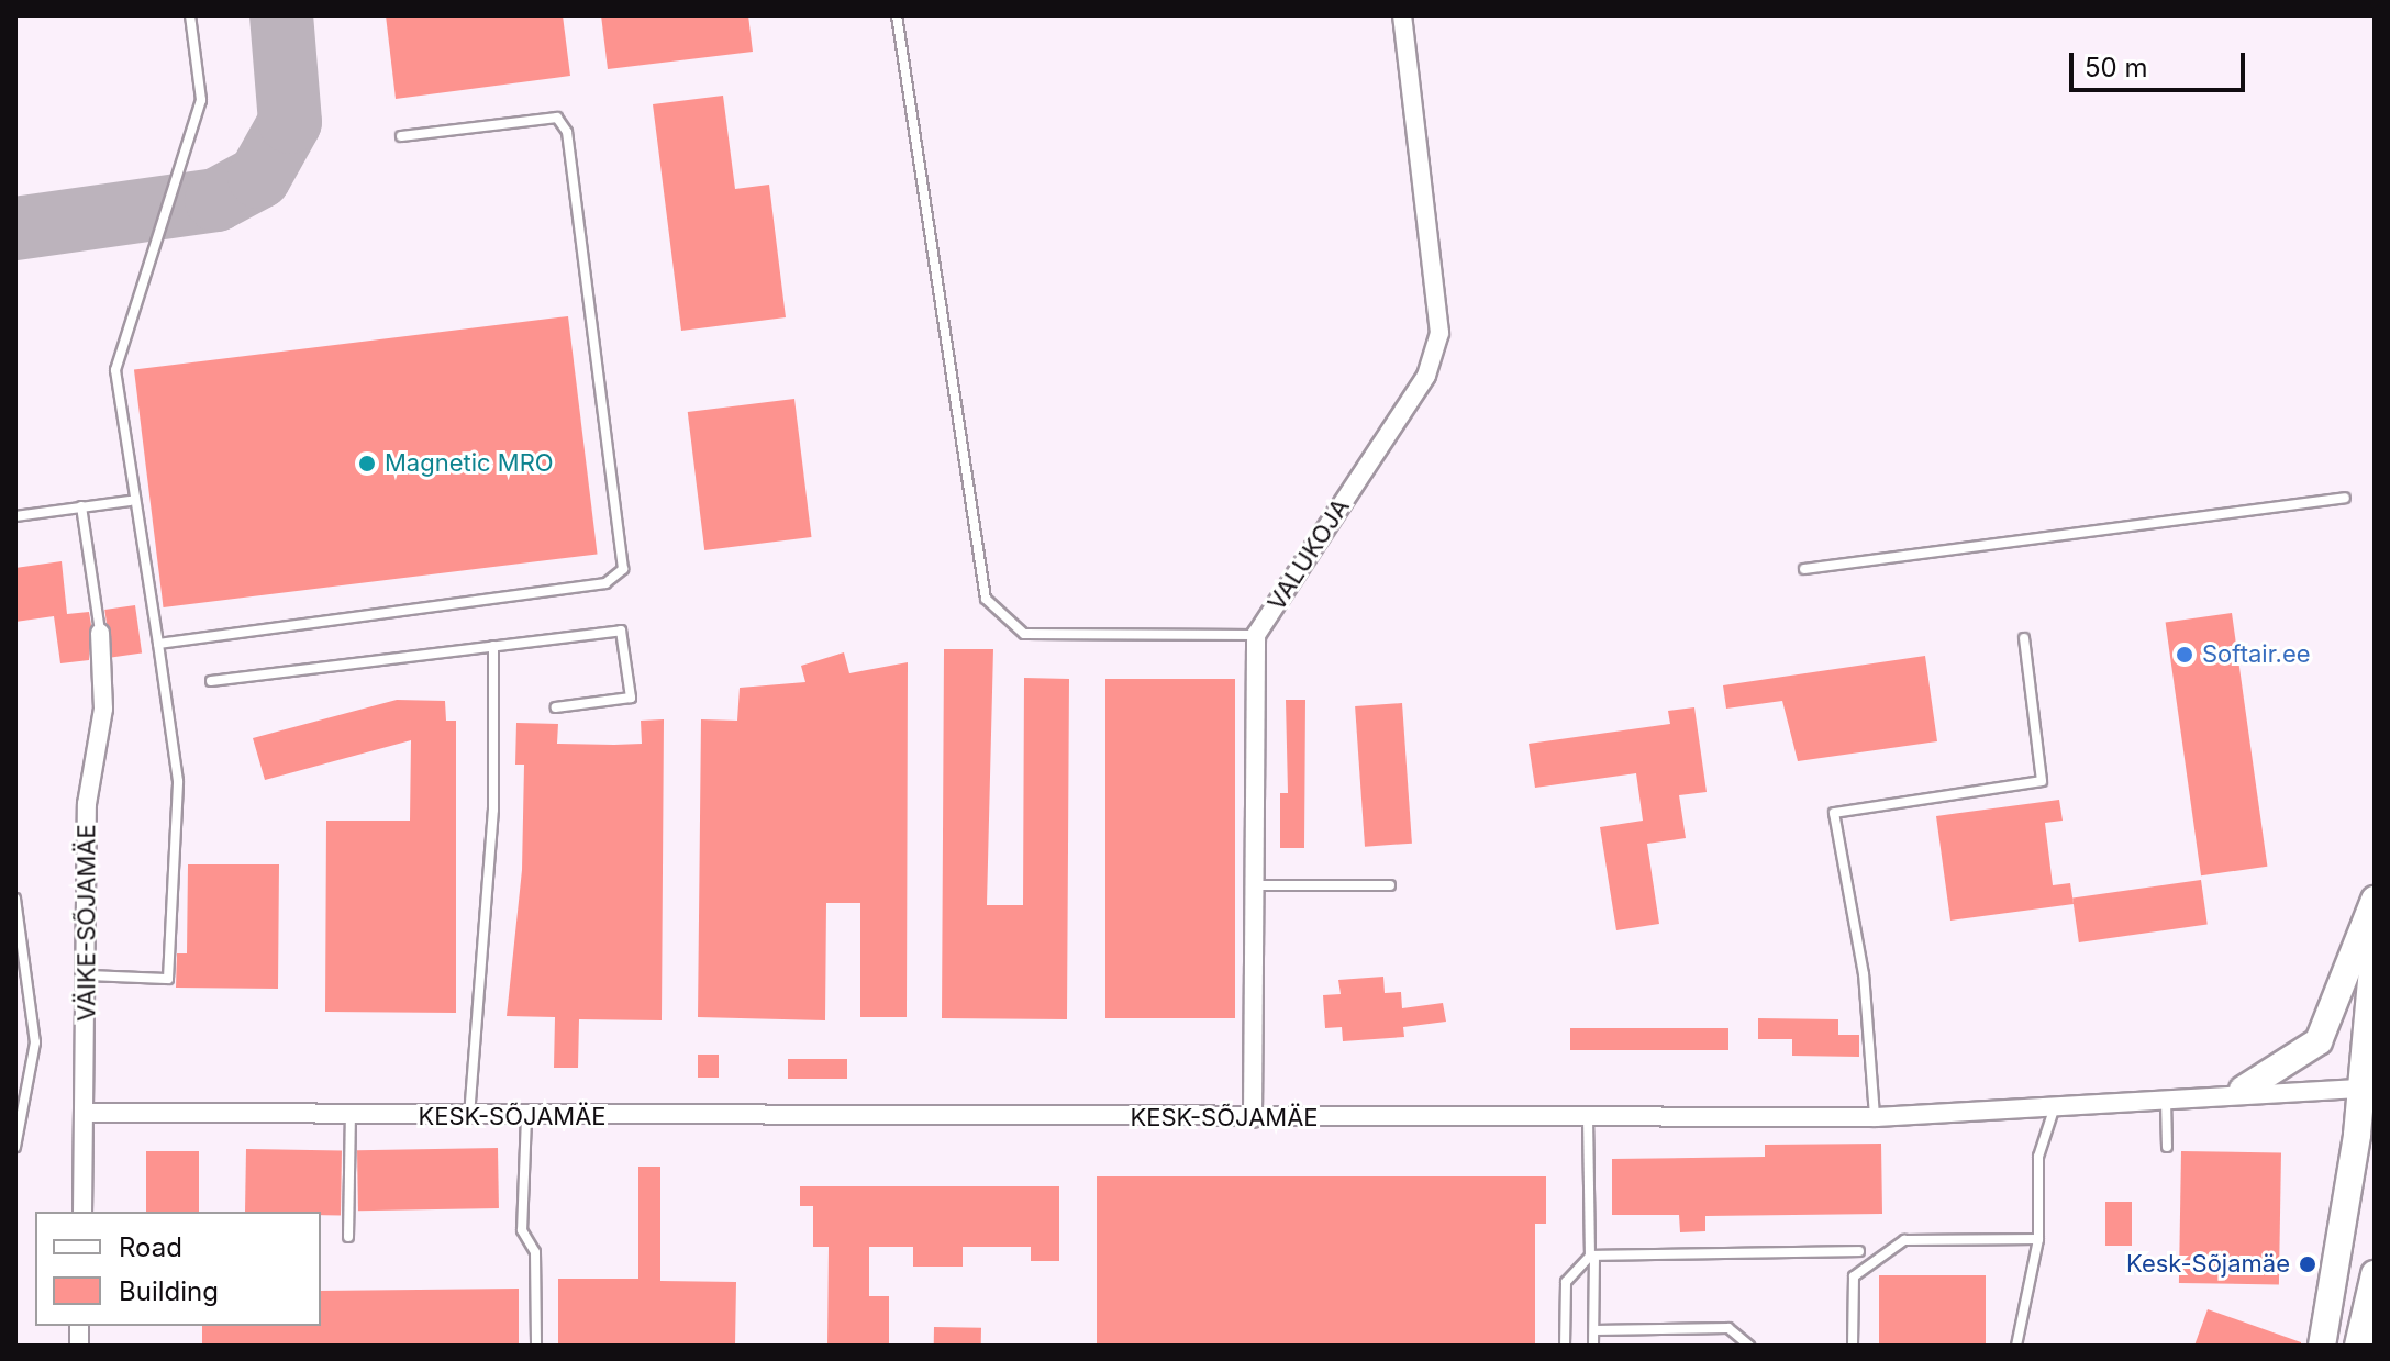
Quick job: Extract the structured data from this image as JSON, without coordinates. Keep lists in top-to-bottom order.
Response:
{
  "streets": {
    "street": ["VALUKOJA", "VÄIKE-SÕJAMÄE", "KESK-SÕJAMÄE"]
  },
  "crossings": [
    ["VALUKOJA", "KESK-SÕJAMÄE"],
    ["VÄIKE-SÕJAMÄE", "KESK-SÕJAMÄE"]
  ],
  "places": ["Magnetic MRO", "Softair.ee", "Kesk-Sõjamäe"],
  "legend": ["Road", "Building"],
  "scale_bar": "50 m"
}
